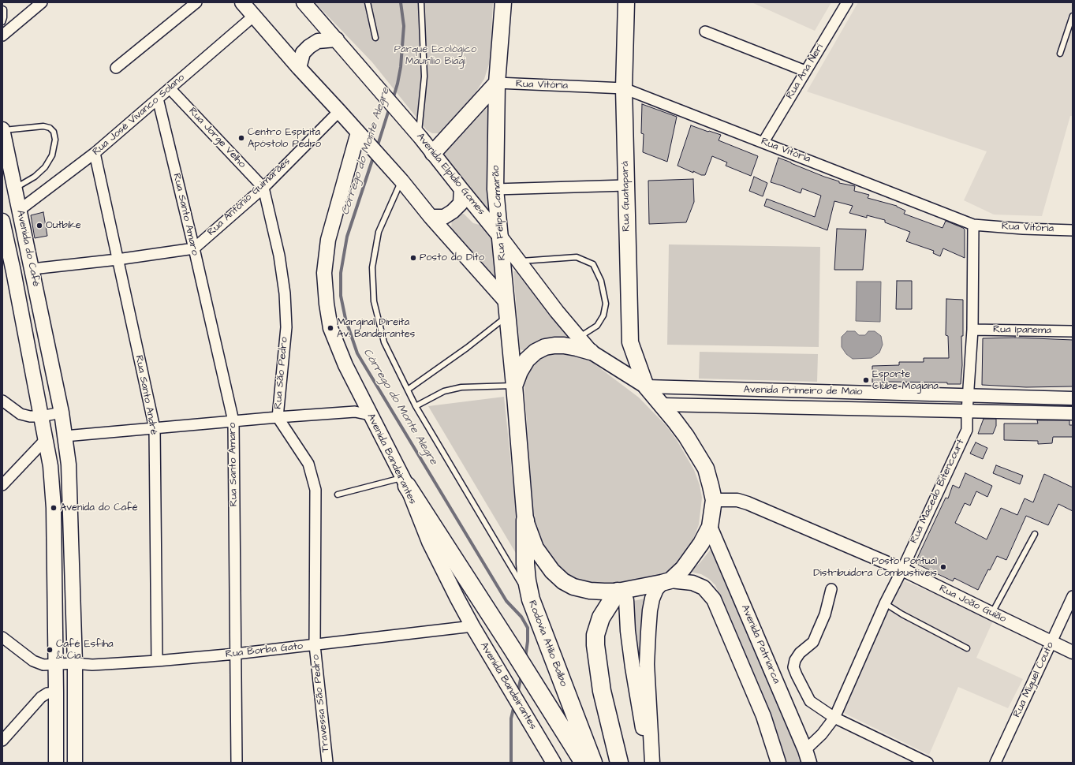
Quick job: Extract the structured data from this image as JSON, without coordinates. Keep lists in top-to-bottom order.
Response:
{
  "streets": {
    "highway": ["Rodovia Atílio Balbo"],
    "main road": [
      "Avenida Elpídio Gomes",
      "Rua Guatapará",
      "Rua Felipe Camarão",
      "Avenida do Café",
      "Avenida Bandeirantes",
      "Avenida Patriarca"
    ],
    "street": [
      "Rua Ana Neri",
      "Rua Vitória",
      "Rua José Vivanco Solano",
      "Rua Jorge Velho",
      "Rua Antônio Guimarães",
      "Rua Santo Amaro",
      "Rua Ipanema",
      "Rua São Pedro",
      "Avenida Primeiro de Maio",
      "Rua Santo André",
      "Rua Macedo Bitencourt",
      "Rua João Guião",
      "Rua Borba Gato",
      "Rua Miguel Couto",
      "Travessa São Pedro"
    ]
  },
  "crossings": [
    ["Rua Ana Neri", "Rua Vitória"],
    ["Rua Vitória", "Rua Guatapará"],
    ["Rua Vitória", "Rua Felipe Camarão"],
    ["Rua Vitória", "Rua Macedo Bitencourt"],
    ["Rua José Vivanco Solano", "Rua Jorge Velho"],
    ["Rua José Vivanco Solano", "Rua Santo Amaro"],
    ["Rua José Vivanco Solano", "Avenida do Café"],
    ["Rua José Vivanco Solano", "Rua Santo André"],
    ["Rua Jorge Velho", "Rua Antônio Guimarães"],
    ["Rua Jorge Velho", "Rua São Pedro"],
    ["Avenida Elpídio Gomes", "Rua Felipe Camarão"],
    ["Rua Guatapará", "Avenida Primeiro de Maio"],
    ["Rua Antônio Guimarães", "Rua Santo Amaro"],
    ["Rua Antônio Guimarães", "Rua São Pedro"],
    ["Rua Santo Amaro", "Rua Borba Gato"],
    ["Avenida do Café", "Rua Borba Gato"],
    ["Rua Ipanema", "Rua Macedo Bitencourt"],
    ["Rua São Pedro", "Rua Borba Gato"],
    ["Rua São Pedro", "Travessa São Pedro"],
    ["Avenida Primeiro de Maio", "Rua Macedo Bitencourt"],
    ["Rua Santo André", "Rua Borba Gato"],
    ["Avenida Bandeirantes", "Rua Borba Gato"],
    ["Rua Macedo Bitencourt", "Rua João Guião"],
    ["Rua Macedo Bitencourt", "Avenida Patriarca"],
    ["Rua João Guião", "Rua Miguel Couto"],
    ["Rua Borba Gato", "Travessa São Pedro"]
  ],
  "water": ["Córrego do Monte Alegre"],
  "parks": ["Parque Ecológico Maurílio Biagi"],
  "places": [
    "Centro Espírita Apóstolo Pedro",
    "Outbike",
    "Posto do Dito",
    "Marginal Direita Av. Bandeirantes",
    "Esporte Clube Mogiana",
    "Avenida do Café",
    "Posto Pontual Distribuidora Combustíveis",
    "Café Esfiha & Cia."
  ]
}
